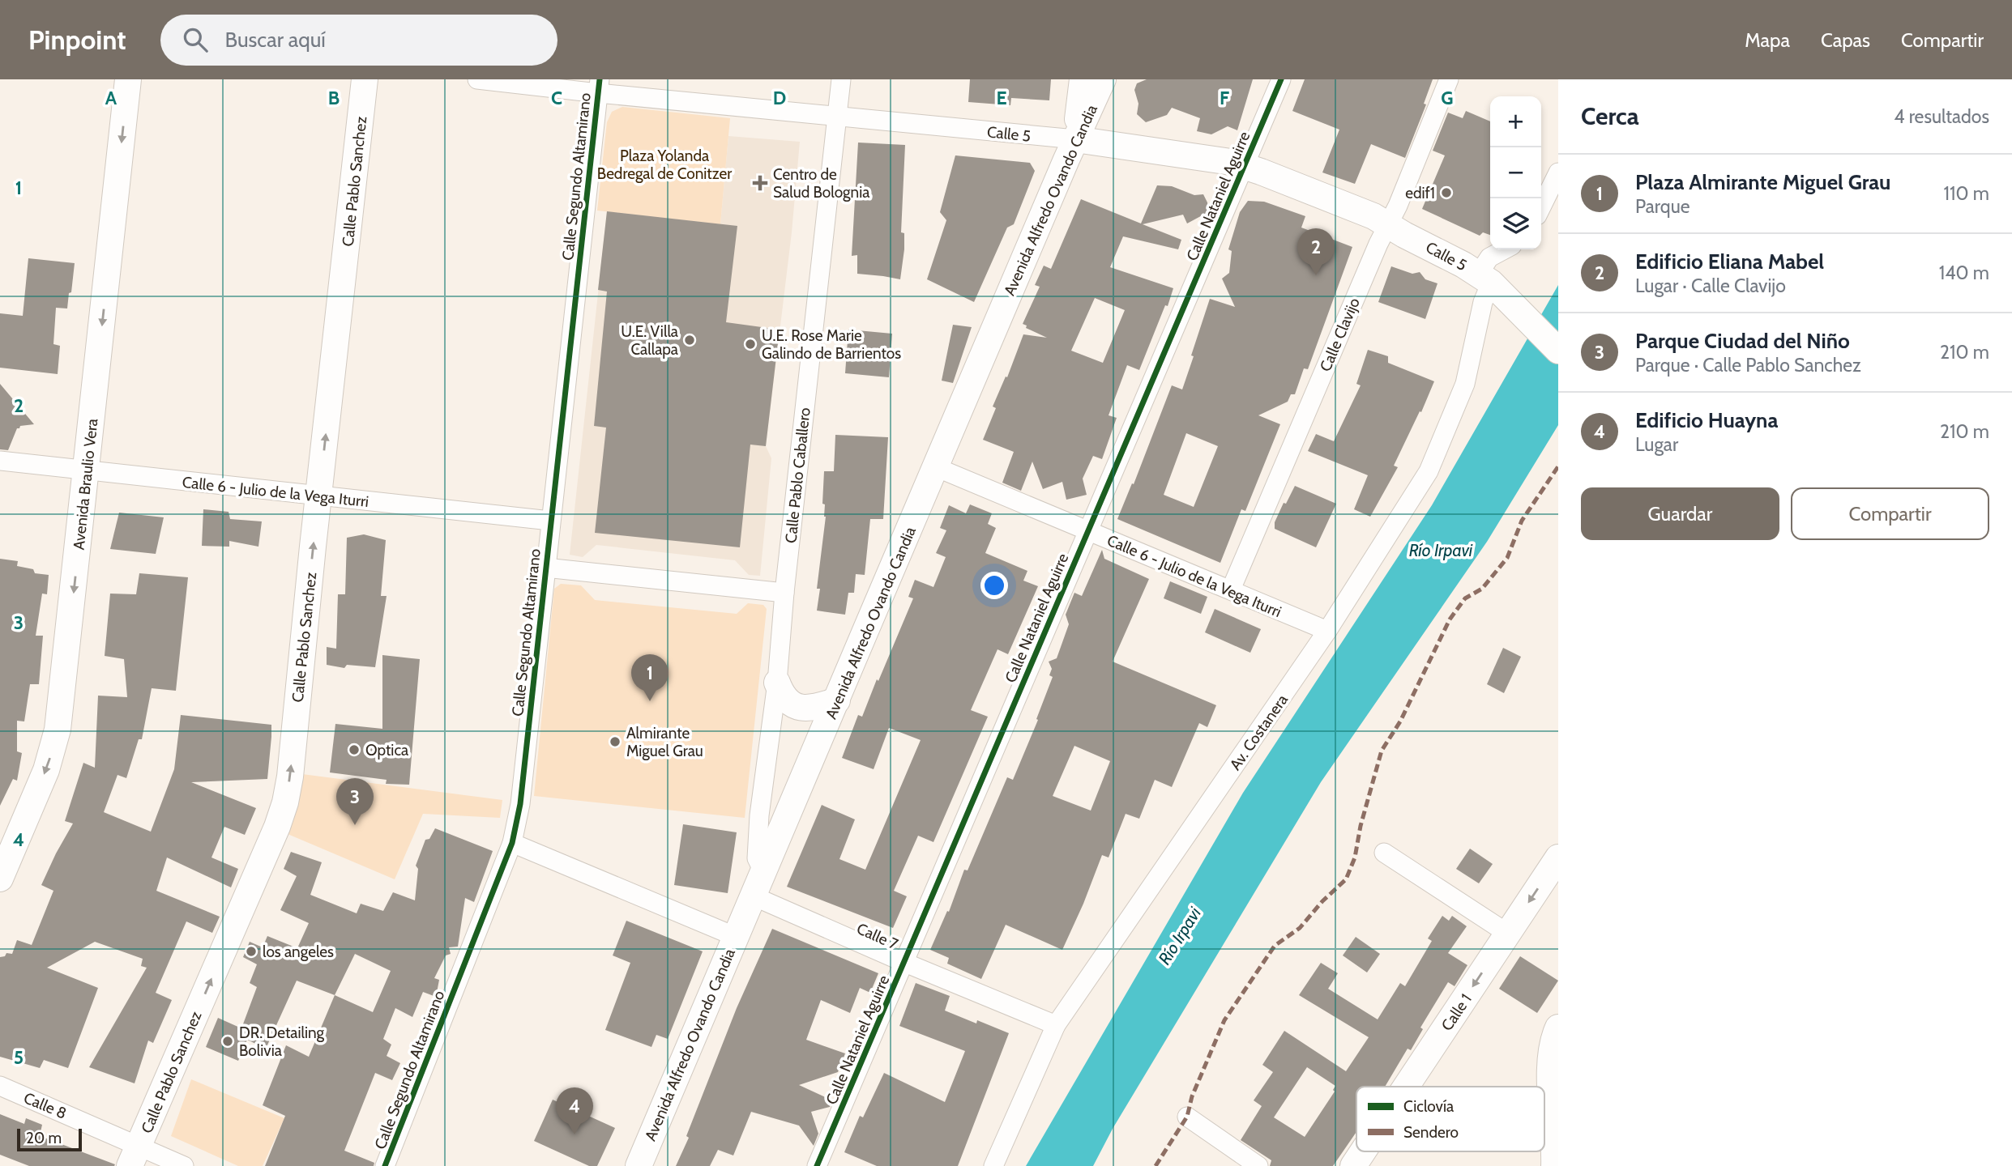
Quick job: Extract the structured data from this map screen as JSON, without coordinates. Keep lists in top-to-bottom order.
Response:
{
  "streets": {
    "main road": [
      "Calle 5",
      "Calle Pablo Sanchez",
      "Avenida Alfredo Ovando Candia",
      "Avenida Braulio Vera",
      "Calle 1"
    ],
    "street": [
      "Calle Segundo Altamirano",
      "Calle Nataniel Aguirre",
      "Calle Clavijo",
      "Calle Pablo Caballero",
      "Calle 6 - Julio de la Vega Iturri",
      "Av. Costanera",
      "Calle 7",
      "Calle 8"
    ]
  },
  "crossings": [
    ["Calle 5", "Calle Segundo Altamirano"],
    ["Calle 5", "Calle Nataniel Aguirre"],
    ["Calle 5", "Avenida Alfredo Ovando Candia"],
    ["Calle 5", "Calle Clavijo"],
    ["Calle 5", "Calle Pablo Caballero"],
    ["Calle 5", "Av. Costanera"],
    ["Calle Segundo Altamirano", "Calle 6 - Julio de la Vega Iturri"],
    ["Calle Pablo Sanchez", "Calle 6 - Julio de la Vega Iturri"],
    ["Calle Pablo Sanchez", "Calle 8"],
    ["Calle Nataniel Aguirre", "Calle 6 - Julio de la Vega Iturri"],
    ["Calle Nataniel Aguirre", "Calle 7"],
    ["Avenida Alfredo Ovando Candia", "Calle Pablo Caballero"],
    ["Avenida Alfredo Ovando Candia", "Calle 6 - Julio de la Vega Iturri"],
    ["Avenida Alfredo Ovando Candia", "Calle 7"],
    ["Calle Clavijo", "Calle 6 - Julio de la Vega Iturri"],
    ["Avenida Braulio Vera", "Calle 6 - Julio de la Vega Iturri"],
    ["Calle 6 - Julio de la Vega Iturri", "Av. Costanera"],
    ["Av. Costanera", "Calle 7"]
  ],
  "one_way": ["Calle Pablo Sanchez", "Avenida Braulio Vera", "Calle 1"],
  "water": ["Río Irpavi"],
  "parks": ["Plaza Yolanda Bedregal de Conitzer"],
  "places": {
    "health": ["Centro de Salud Bolognia"],
    "other": [
      "edif1",
      "U.E. Villa Callapa",
      "U.E. Rose Marie Galindo de Barrientos",
      "Almirante Miguel Grau",
      "Optica",
      "los angeles",
      "DR. Detailing Bolivia"
    ]
  },
  "legend": ["Ciclovía", "Sendero"],
  "scale_bar": "20 m",
  "page": {
    "header": "Pinpoint",
    "search": "Buscar aquí",
    "nav": ["Mapa", "Capas", "Compartir"],
    "heading": ["Cerca", "4 resultados"],
    "map_buttons": ["+", "−"],
    "list": [
      {
        "mark": "1",
        "name": "Plaza Almirante Miguel Grau",
        "note": "Parque",
        "value": "110 m"
      },
      {
        "mark": "2",
        "name": "Edificio Eliana Mabel",
        "note": "Lugar · Calle Clavijo",
        "value": "140 m"
      },
      {
        "mark": "3",
        "name": "Parque Ciudad del Niño",
        "note": "Parque · Calle Pablo Sanchez",
        "value": "210 m"
      },
      {
        "mark": "4",
        "name": "Edificio Huayna",
        "note": "Lugar",
        "value": "210 m"
      }
    ],
    "pins": [
      "2",
      "1",
      "3",
      "4"
    ],
    "buttons": ["Guardar", "Compartir"],
    "scale": "20 m"
  },
  "grid": {
    "columns": [
      "A",
      "B",
      "C",
      "D",
      "E",
      "F",
      "G"
    ],
    "rows": [
      "1",
      "2",
      "3",
      "4",
      "5"
    ]
  }
}
